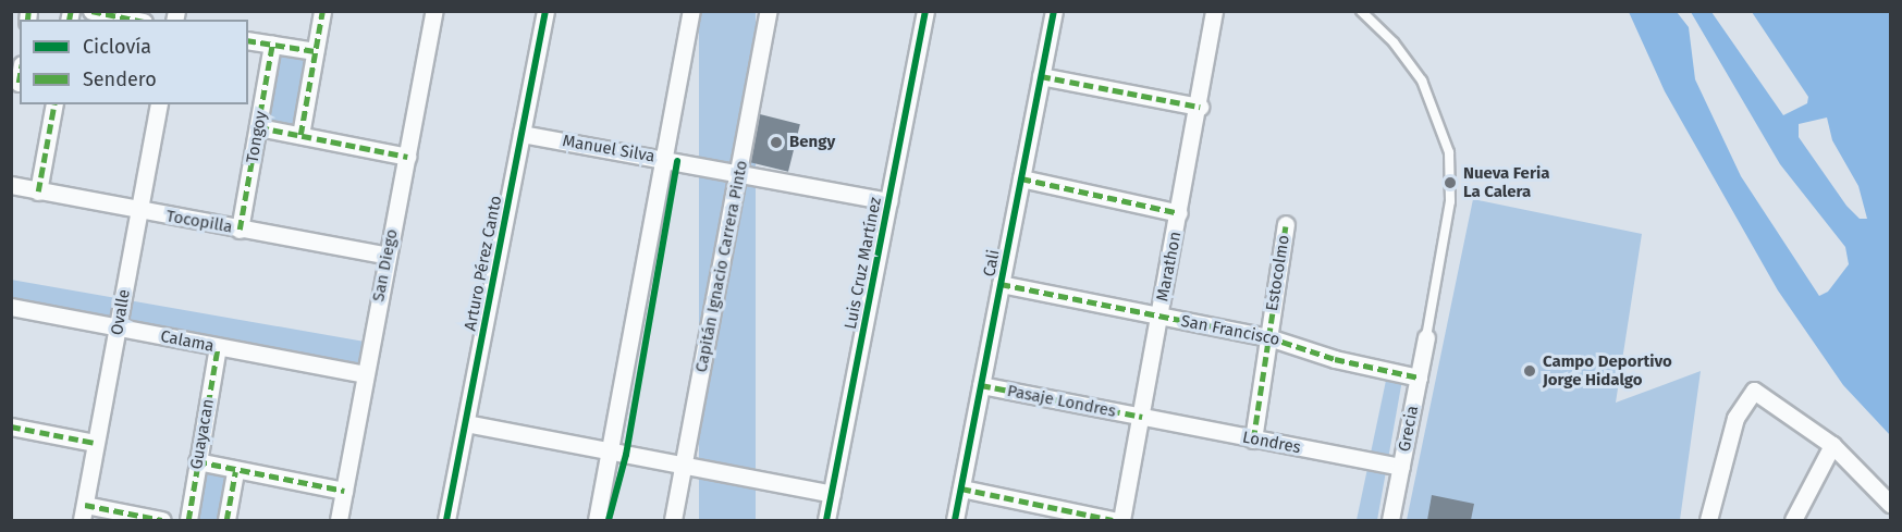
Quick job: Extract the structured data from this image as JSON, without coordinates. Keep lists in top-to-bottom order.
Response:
{
  "streets": {
    "street": [
      "Tongoy",
      "Manuel Silva",
      "Tocopilla",
      "Arturo Pérez Canto",
      "Luis Cruz Martínez",
      "Cali",
      "San Diego",
      "Capitán Ignacio Carrera Pinto",
      "Marathon",
      "Estocolmo",
      "Ovalle",
      "San Francisco",
      "Calama",
      "Pasaje Londres",
      "Grecia",
      "Guayacan",
      "Londres"
    ]
  },
  "crossings": [
    ["Tongoy", "Tocopilla"],
    ["Manuel Silva", "Arturo Pérez Canto"],
    ["Manuel Silva", "Luis Cruz Martínez"],
    ["Manuel Silva", "Capitán Ignacio Carrera Pinto"],
    ["Tocopilla", "San Diego"],
    ["Tocopilla", "Ovalle"],
    ["Cali", "San Francisco"],
    ["Cali", "Pasaje Londres"],
    ["San Diego", "Calama"],
    ["Marathon", "San Francisco"],
    ["Marathon", "Pasaje Londres"],
    ["Marathon", "Londres"],
    ["Estocolmo", "San Francisco"],
    ["Estocolmo", "Londres"],
    ["Ovalle", "Calama"],
    ["San Francisco", "Grecia"],
    ["Calama", "Guayacan"],
    ["Pasaje Londres", "Londres"],
    ["Grecia", "Londres"]
  ],
  "places": ["Bengy", "Nueva Feria La Calera", "Campo Deportivo Jorge Hidalgo"],
  "legend": ["Ciclovía", "Sendero"]
}
